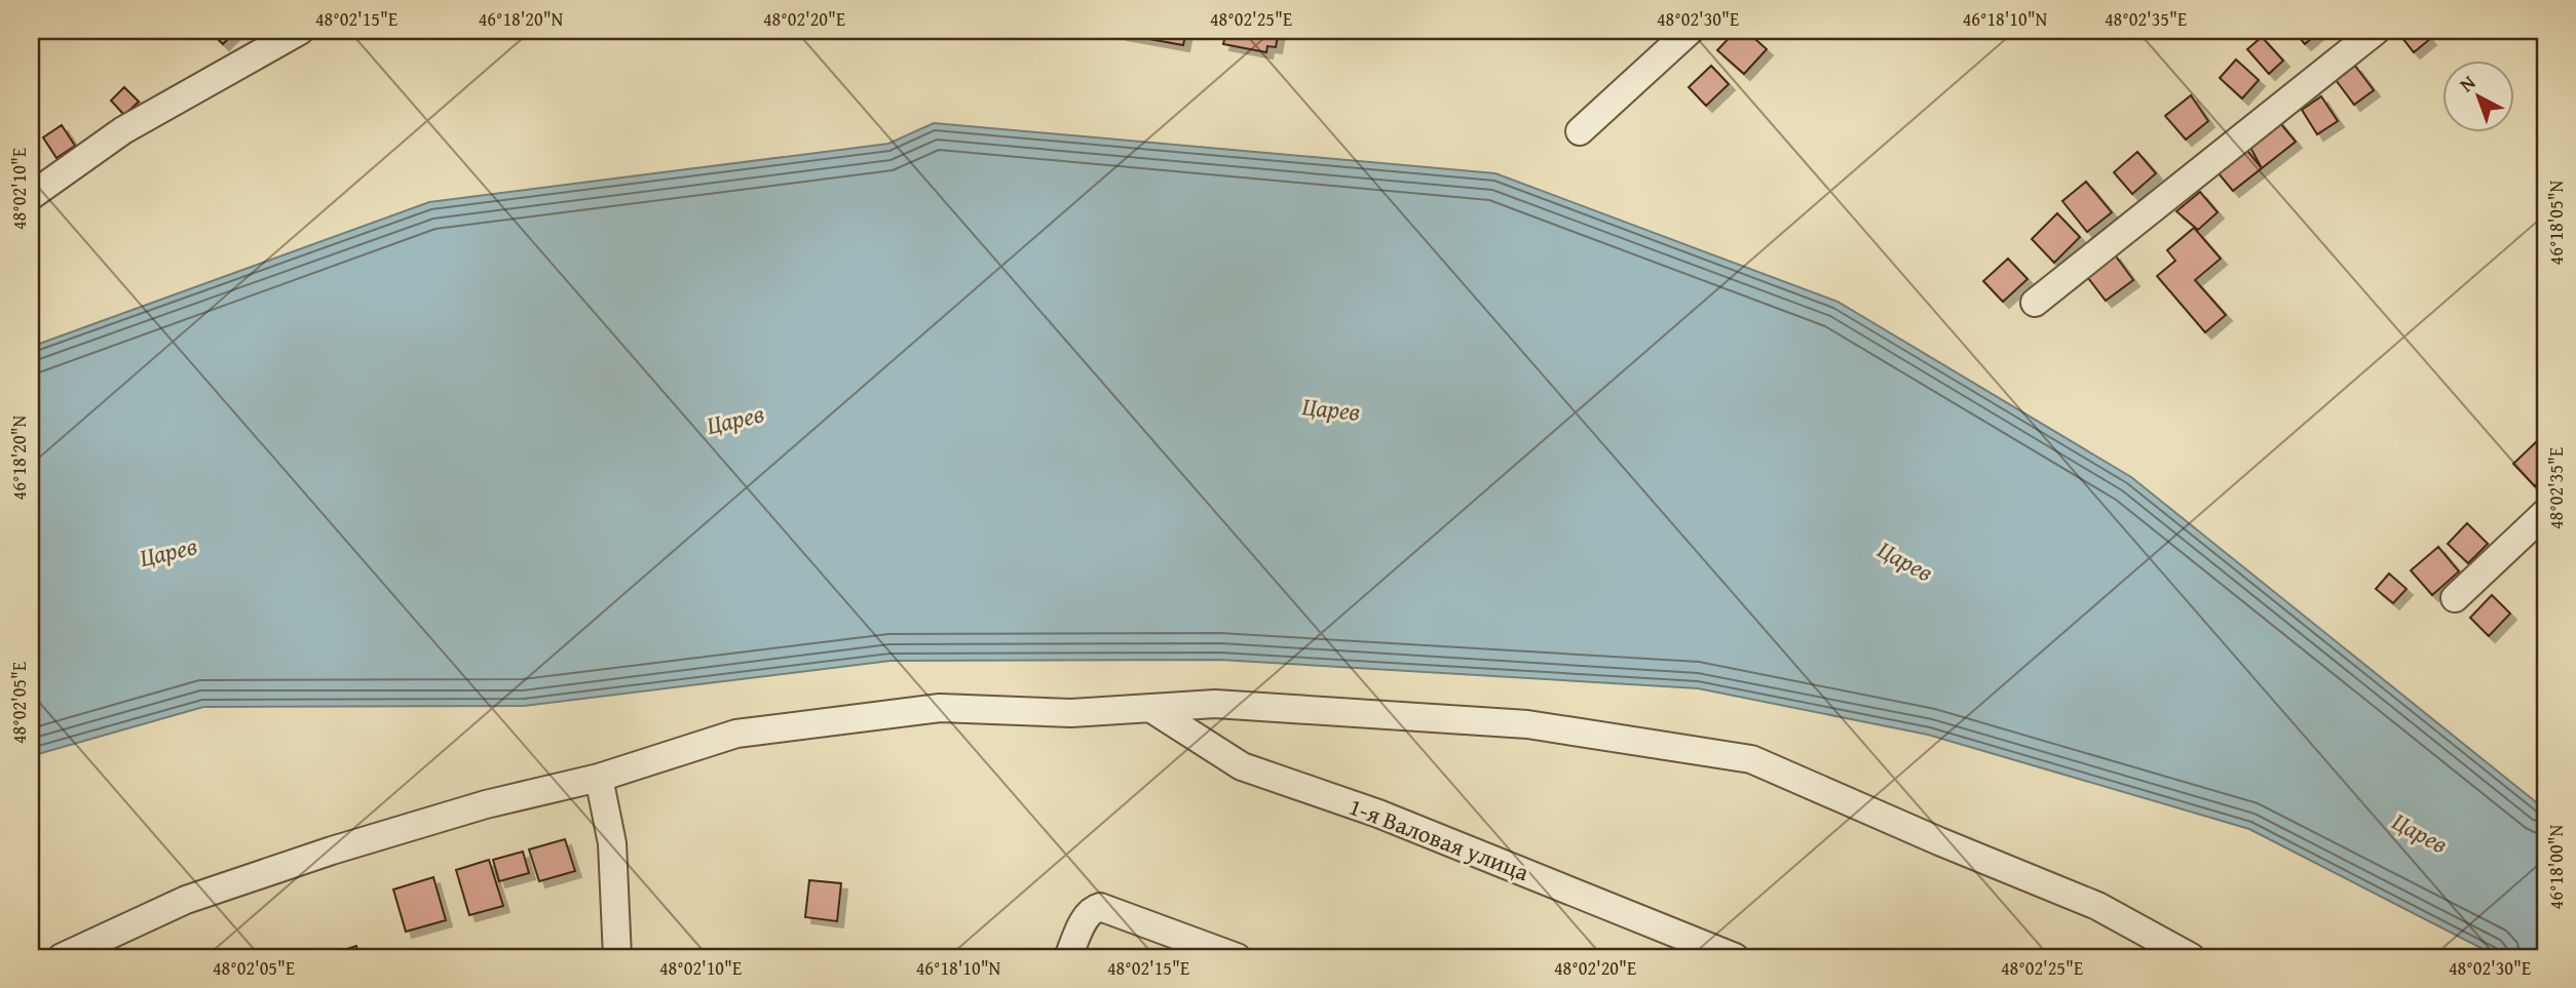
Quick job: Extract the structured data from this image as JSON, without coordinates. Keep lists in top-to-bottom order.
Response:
{
  "streets": {
    "street": ["1-я Валовая улица"]
  },
  "water": ["Царев"],
  "north": "top left",
  "coordinates": [
    "48°02'15\"E",
    "46°18'20\"N",
    "48°02'20\"E",
    "48°02'25\"E",
    "48°02'30\"E",
    "46°18'10\"N",
    "48°02'35\"E",
    "48°02'10\"E",
    "46°18'05\"N",
    "48°02'05\"E",
    "46°18'00\"N"
  ]
}
